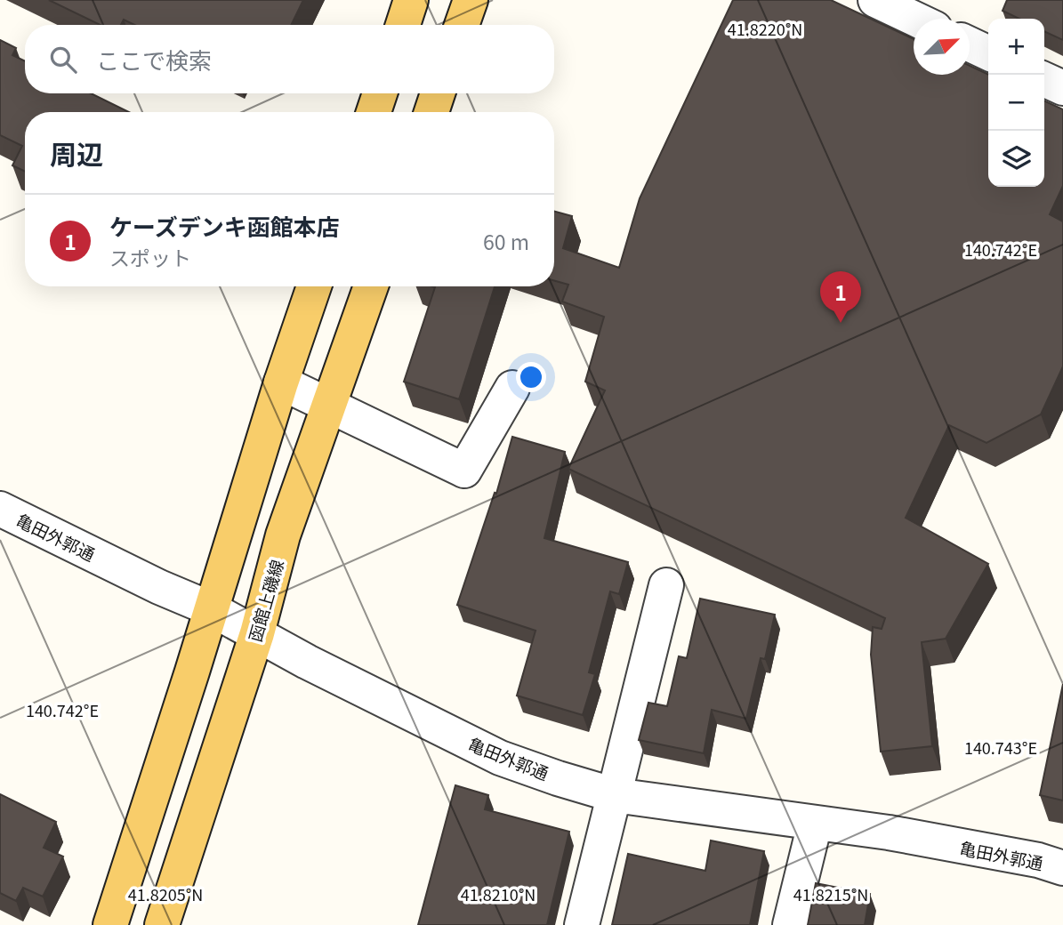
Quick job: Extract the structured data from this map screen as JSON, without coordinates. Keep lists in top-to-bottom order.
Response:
{
  "streets": {
    "main road": ["函館上磯線"],
    "street": ["亀田外郭通"]
  },
  "crossings": [
    ["亀田外郭通", "函館上磯線"]
  ],
  "north": "top right",
  "page": {
    "map_buttons": ["+", "−"],
    "search": "ここで検索",
    "heading": "周辺",
    "list": [
      {
        "mark": "1",
        "name": "ケーズデンキ函館本店",
        "note": "スポット",
        "value": "60 m"
      }
    ],
    "pins": "1"
  },
  "coordinates": [
    "41.8220°N",
    "140.742°E",
    "140.743°E",
    "41.8205°N",
    "41.8210°N",
    "41.8215°N"
  ]
}
